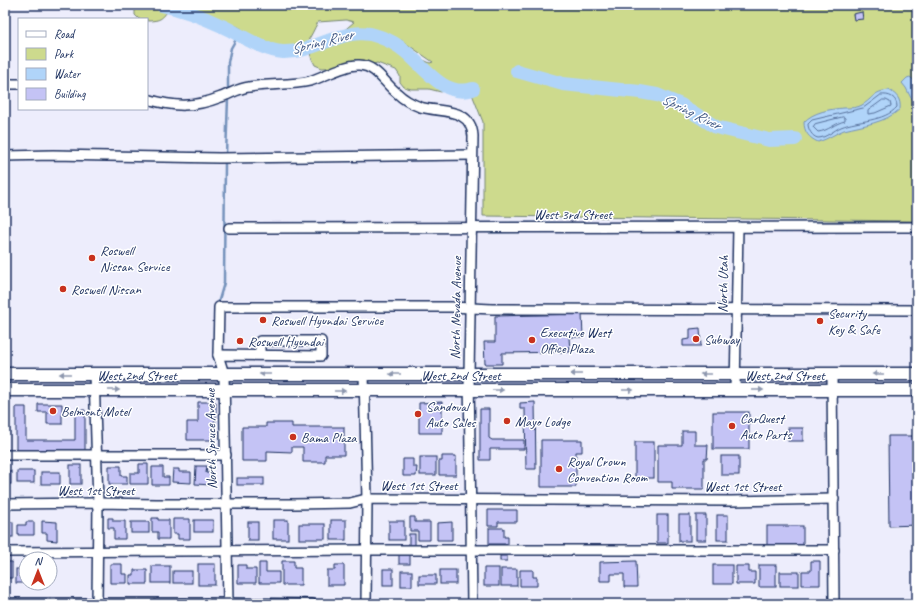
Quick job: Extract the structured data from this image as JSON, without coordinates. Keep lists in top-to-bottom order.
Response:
{
  "streets": {
    "main road": ["West 2nd Street"],
    "street": [
      "West 3rd Street",
      "North Utah",
      "North Nevada Avenue",
      "North Spruce Avenue",
      "West 1st Street"
    ]
  },
  "crossings": [
    ["West 3rd Street", "North Utah"],
    ["West 3rd Street", "North Nevada Avenue"],
    ["North Utah", "West 2nd Street"],
    ["North Nevada Avenue", "West 2nd Street"],
    ["North Nevada Avenue", "North Spruce Avenue"],
    ["North Nevada Avenue", "West 1st Street"],
    ["West 2nd Street", "North Spruce Avenue"],
    ["North Spruce Avenue", "West 1st Street"]
  ],
  "water": ["Spring River"],
  "places": [
    "Roswell Nissan Service",
    "Roswell Nissan",
    "Roswell Hyundai Service",
    "Security Key & Safe",
    "Subway",
    "Executive West Office Plaza",
    "Roswell Hyundai",
    "Belmont Motel",
    "Sandoval Auto Sales",
    "Mayo Lodge",
    "CarQuest Auto Parts",
    "Bama Plaza",
    "Royal Crown Convention Room"
  ],
  "legend": [
    "Road",
    "Park",
    "Water",
    "Building"
  ],
  "north": "top"
}
